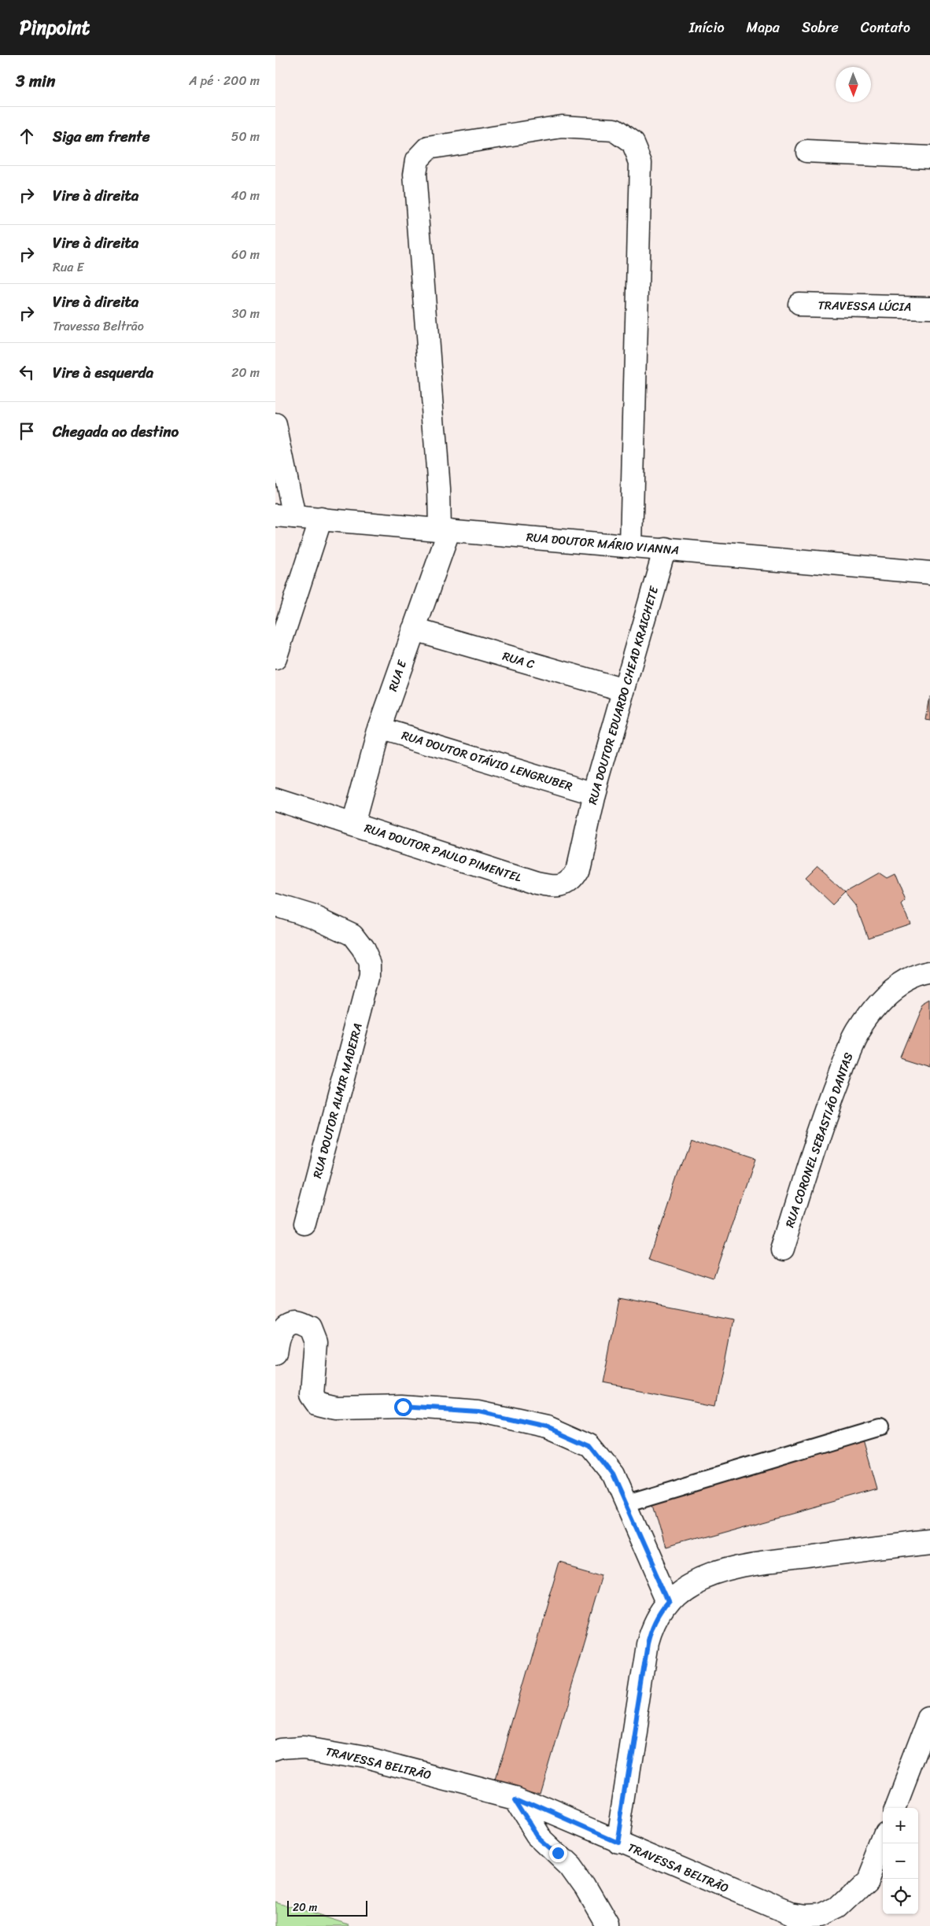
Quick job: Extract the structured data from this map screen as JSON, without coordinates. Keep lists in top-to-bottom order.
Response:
{
  "streets": {
    "street": [
      "TRAVESSA LÚCIA",
      "RUA DOUTOR MÁRIO VIANNA",
      "RUA C",
      "RUA E",
      "RUA DOUTOR EDUARDO CHEAD KRAICHETE",
      "RUA DOUTOR OTÁVIO LENGRUBER",
      "RUA DOUTOR PAULO PIMENTEL",
      "RUA DOUTOR ALMIR MADEIRA",
      "RUA CORONEL SEBASTIÃO DANTAS",
      "TRAVESSA BELTRÃO"
    ]
  },
  "crossings": [
    ["RUA DOUTOR MÁRIO VIANNA", "RUA E"],
    ["RUA DOUTOR MÁRIO VIANNA", "RUA DOUTOR EDUARDO CHEAD KRAICHETE"],
    ["RUA C", "RUA E"],
    ["RUA C", "RUA DOUTOR EDUARDO CHEAD KRAICHETE"],
    ["RUA E", "RUA DOUTOR OTÁVIO LENGRUBER"],
    ["RUA E", "RUA DOUTOR PAULO PIMENTEL"],
    ["RUA DOUTOR EDUARDO CHEAD KRAICHETE", "RUA DOUTOR OTÁVIO LENGRUBER"],
    ["RUA DOUTOR EDUARDO CHEAD KRAICHETE", "RUA DOUTOR PAULO PIMENTEL"]
  ],
  "scale_bar": "20 m",
  "north": "bottom",
  "page": {
    "header": "Pinpoint",
    "nav": [
      "Início",
      "Mapa",
      "Sobre",
      "Contato"
    ],
    "heading": ["3 min", "A pé · 200 m"],
    "list": [
      ["Siga em frente", "50 m"],
      ["Vire à direita", "40 m"],
      ["Vire à direita", "Rua E", "60 m"],
      ["Vire à direita", "Travessa Beltrão", "30 m"],
      ["Vire à esquerda", "20 m"],
      "Chegada ao destino"
    ],
    "map_buttons": ["+", "−"],
    "scale": "20 m"
  }
}
